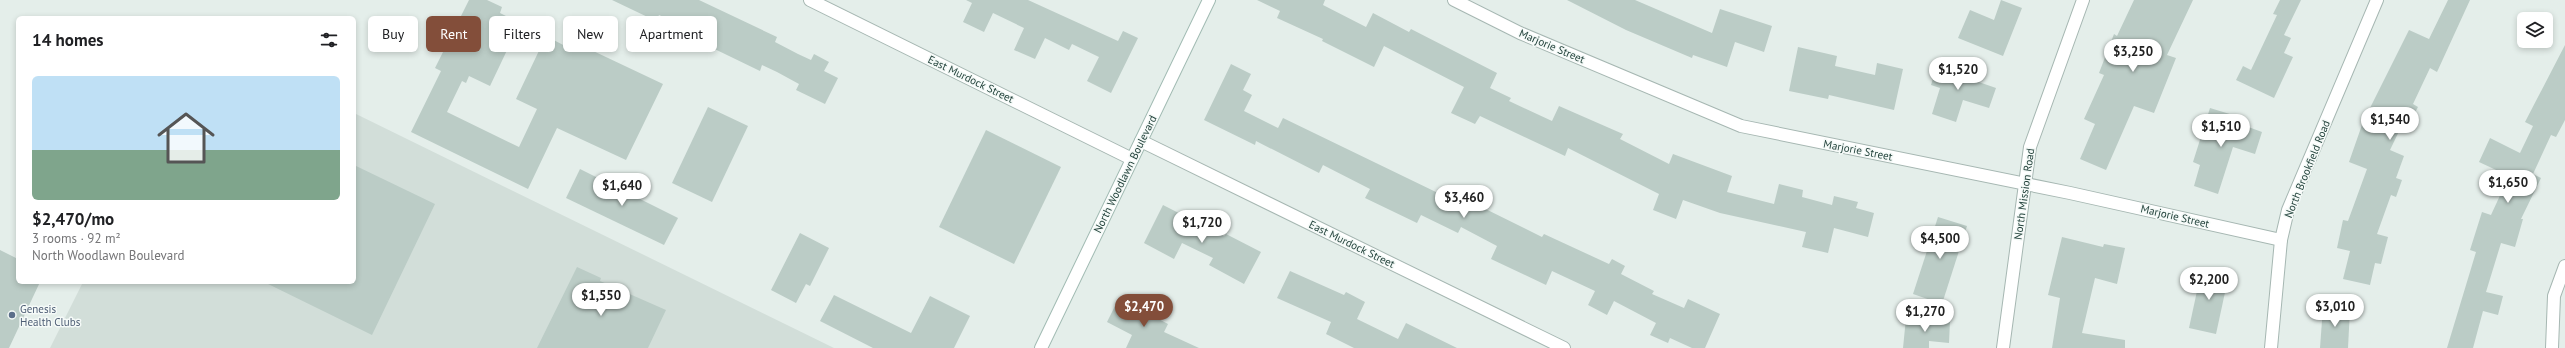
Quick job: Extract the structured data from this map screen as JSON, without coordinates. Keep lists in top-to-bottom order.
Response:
{
  "streets": {
    "street": [
      "Marjorie Street",
      "East Murdock Street",
      "North Brookfield Road",
      "North Woodlawn Boulevard",
      "North Mission Road"
    ]
  },
  "crossings": [
    ["Marjorie Street", "North Brookfield Road"],
    ["Marjorie Street", "North Mission Road"],
    ["East Murdock Street", "North Woodlawn Boulevard"]
  ],
  "places": ["Genesis Health Clubs"],
  "page": {
    "chip": [
      "Buy",
      "Rent",
      "Filters",
      "New",
      "Apartment"
    ],
    "heading": "14 homes",
    "price": [
      "$3,250",
      "$1,520",
      "$1,540",
      "$1,510",
      "$1,650",
      "$1,640",
      "$3,460",
      "$1,720",
      "$4,500",
      "$2,200",
      "$1,550",
      "$2,470",
      "$3,010",
      "$1,270"
    ],
    "list": [
      {
        "name": "$2,470/mo",
        "note": "3 rooms · 92 m² · North Woodlawn Boulevard"
      }
    ]
  }
}
